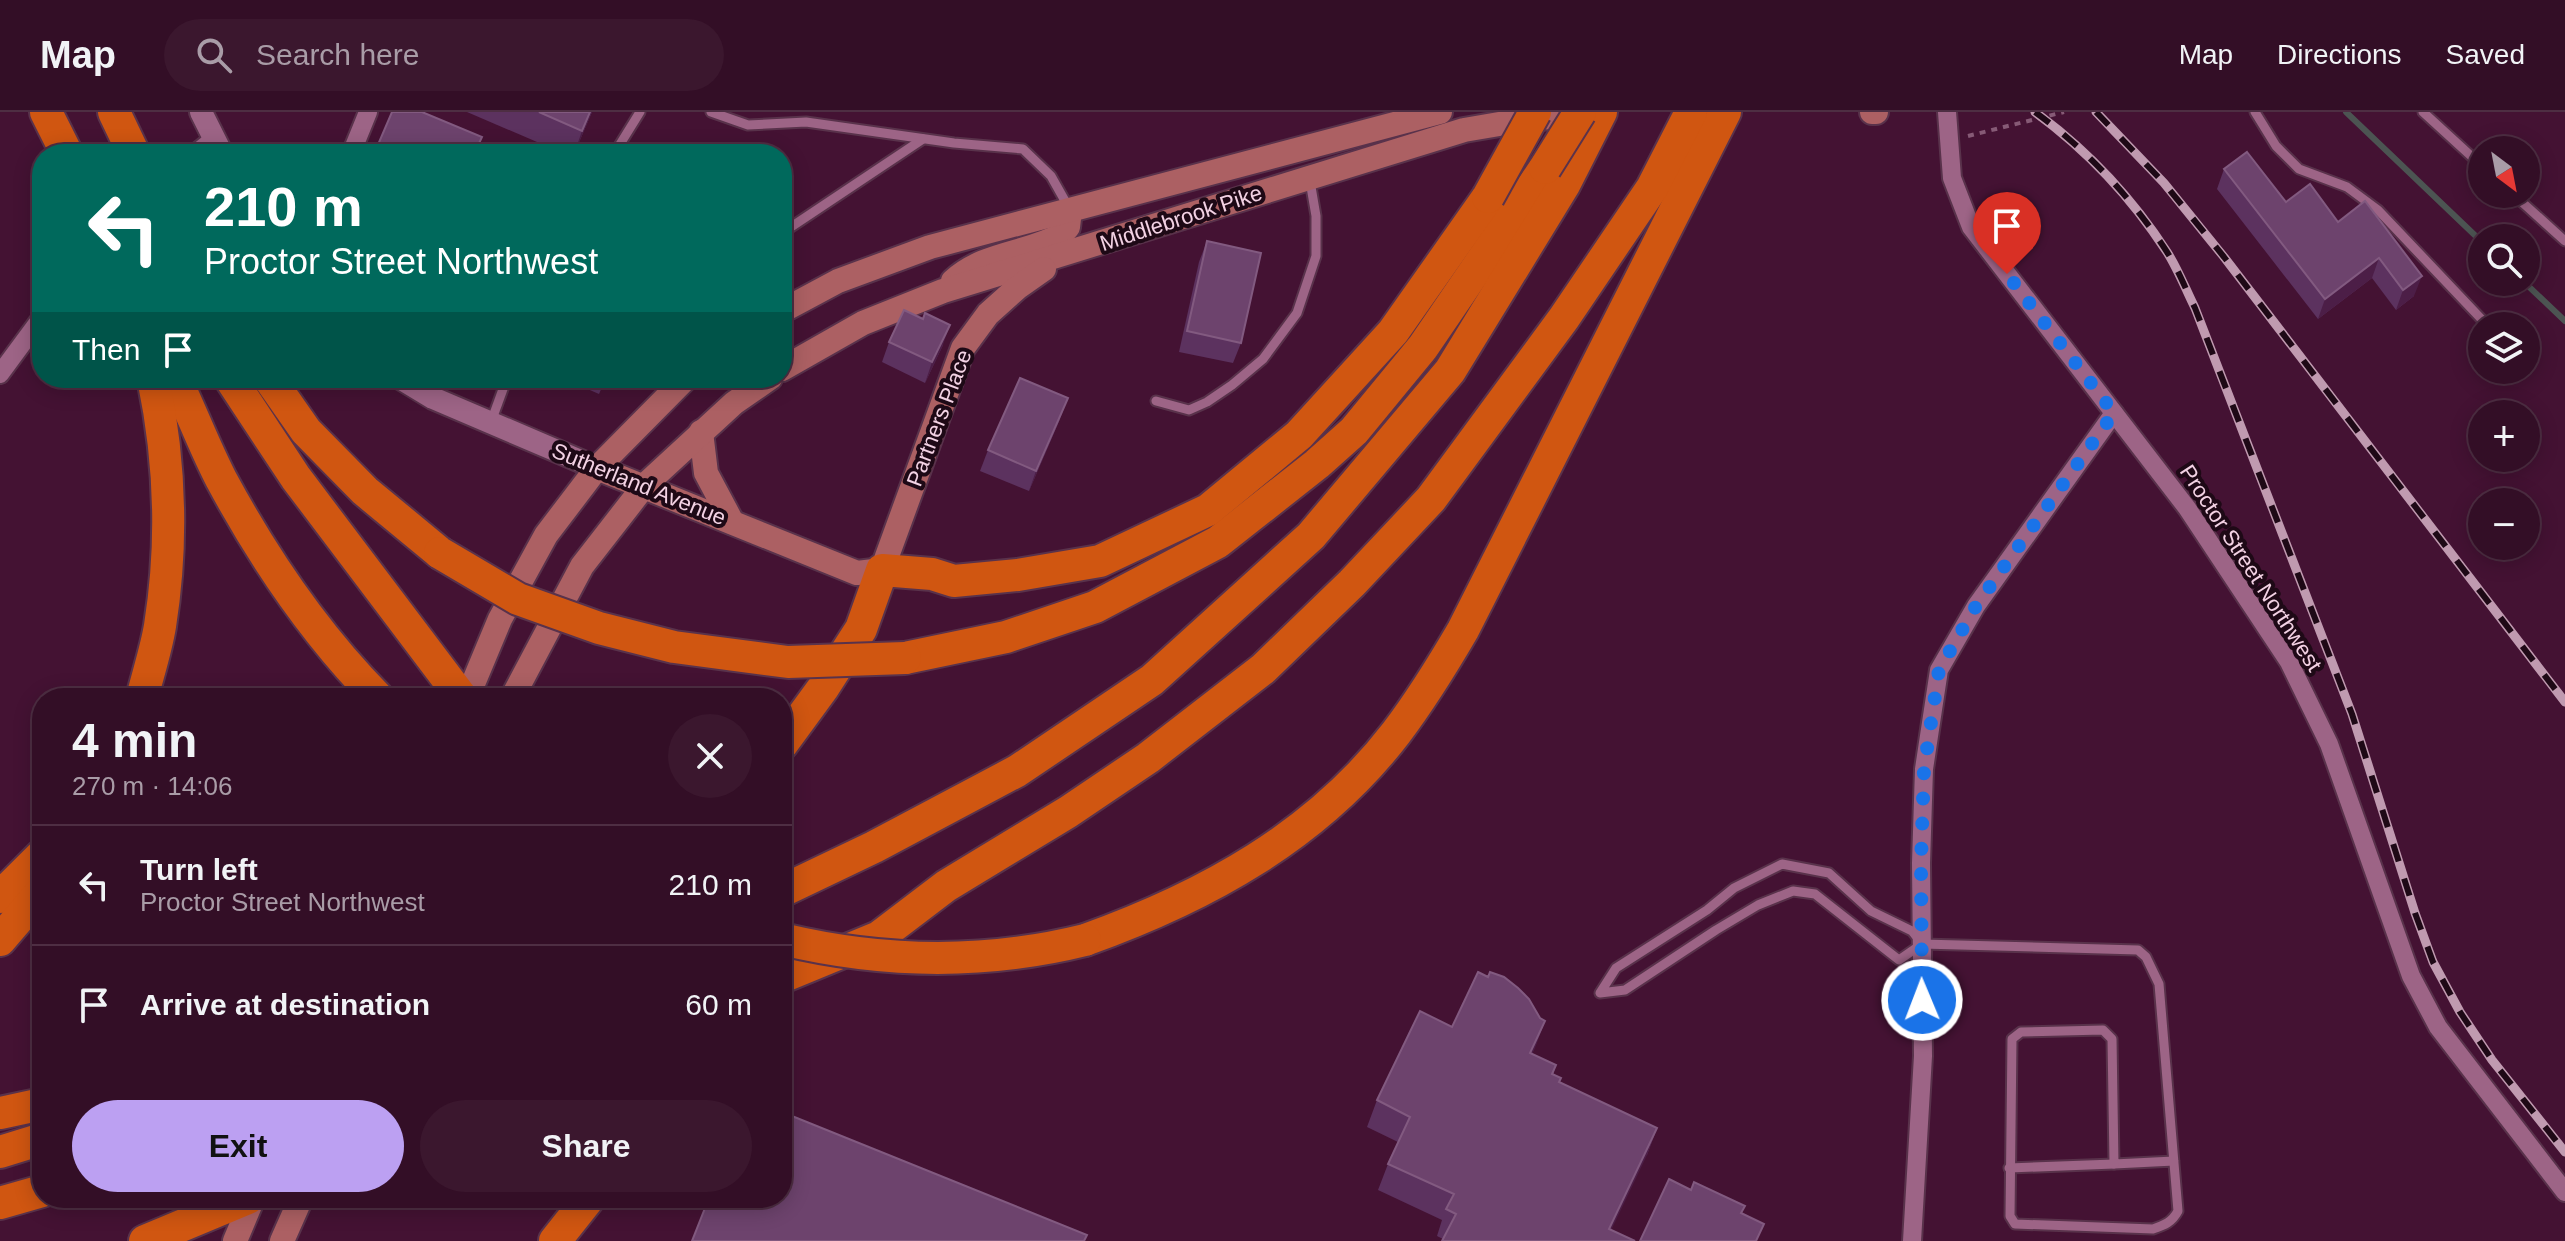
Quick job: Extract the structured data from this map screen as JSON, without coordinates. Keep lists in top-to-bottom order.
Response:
{
  "streets": {
    "main road": ["Middlebrook Pike", "Partners Place", "Sutherland Avenue"],
    "street": ["Proctor Street Northwest"]
  },
  "crossings": [
    ["Middlebrook Pike", "Partners Place"],
    ["Partners Place", "Sutherland Avenue"]
  ],
  "north": "bottom right",
  "page": {
    "header": "Map",
    "search": "Search here",
    "nav": ["Map", "Directions", "Saved"],
    "map_buttons": ["+", "−"],
    "turn": ["210 m", "Proctor Street Northwest"],
    "then": "Then",
    "heading": ["4 min", "270 m · 14:06"],
    "list": [
      {
        "name": "Turn left",
        "note": "Proctor Street Northwest",
        "value": "210 m"
      },
      {
        "name": "Arrive at destination",
        "value": "60 m"
      }
    ],
    "buttons": ["Exit", "Share"]
  }
}
